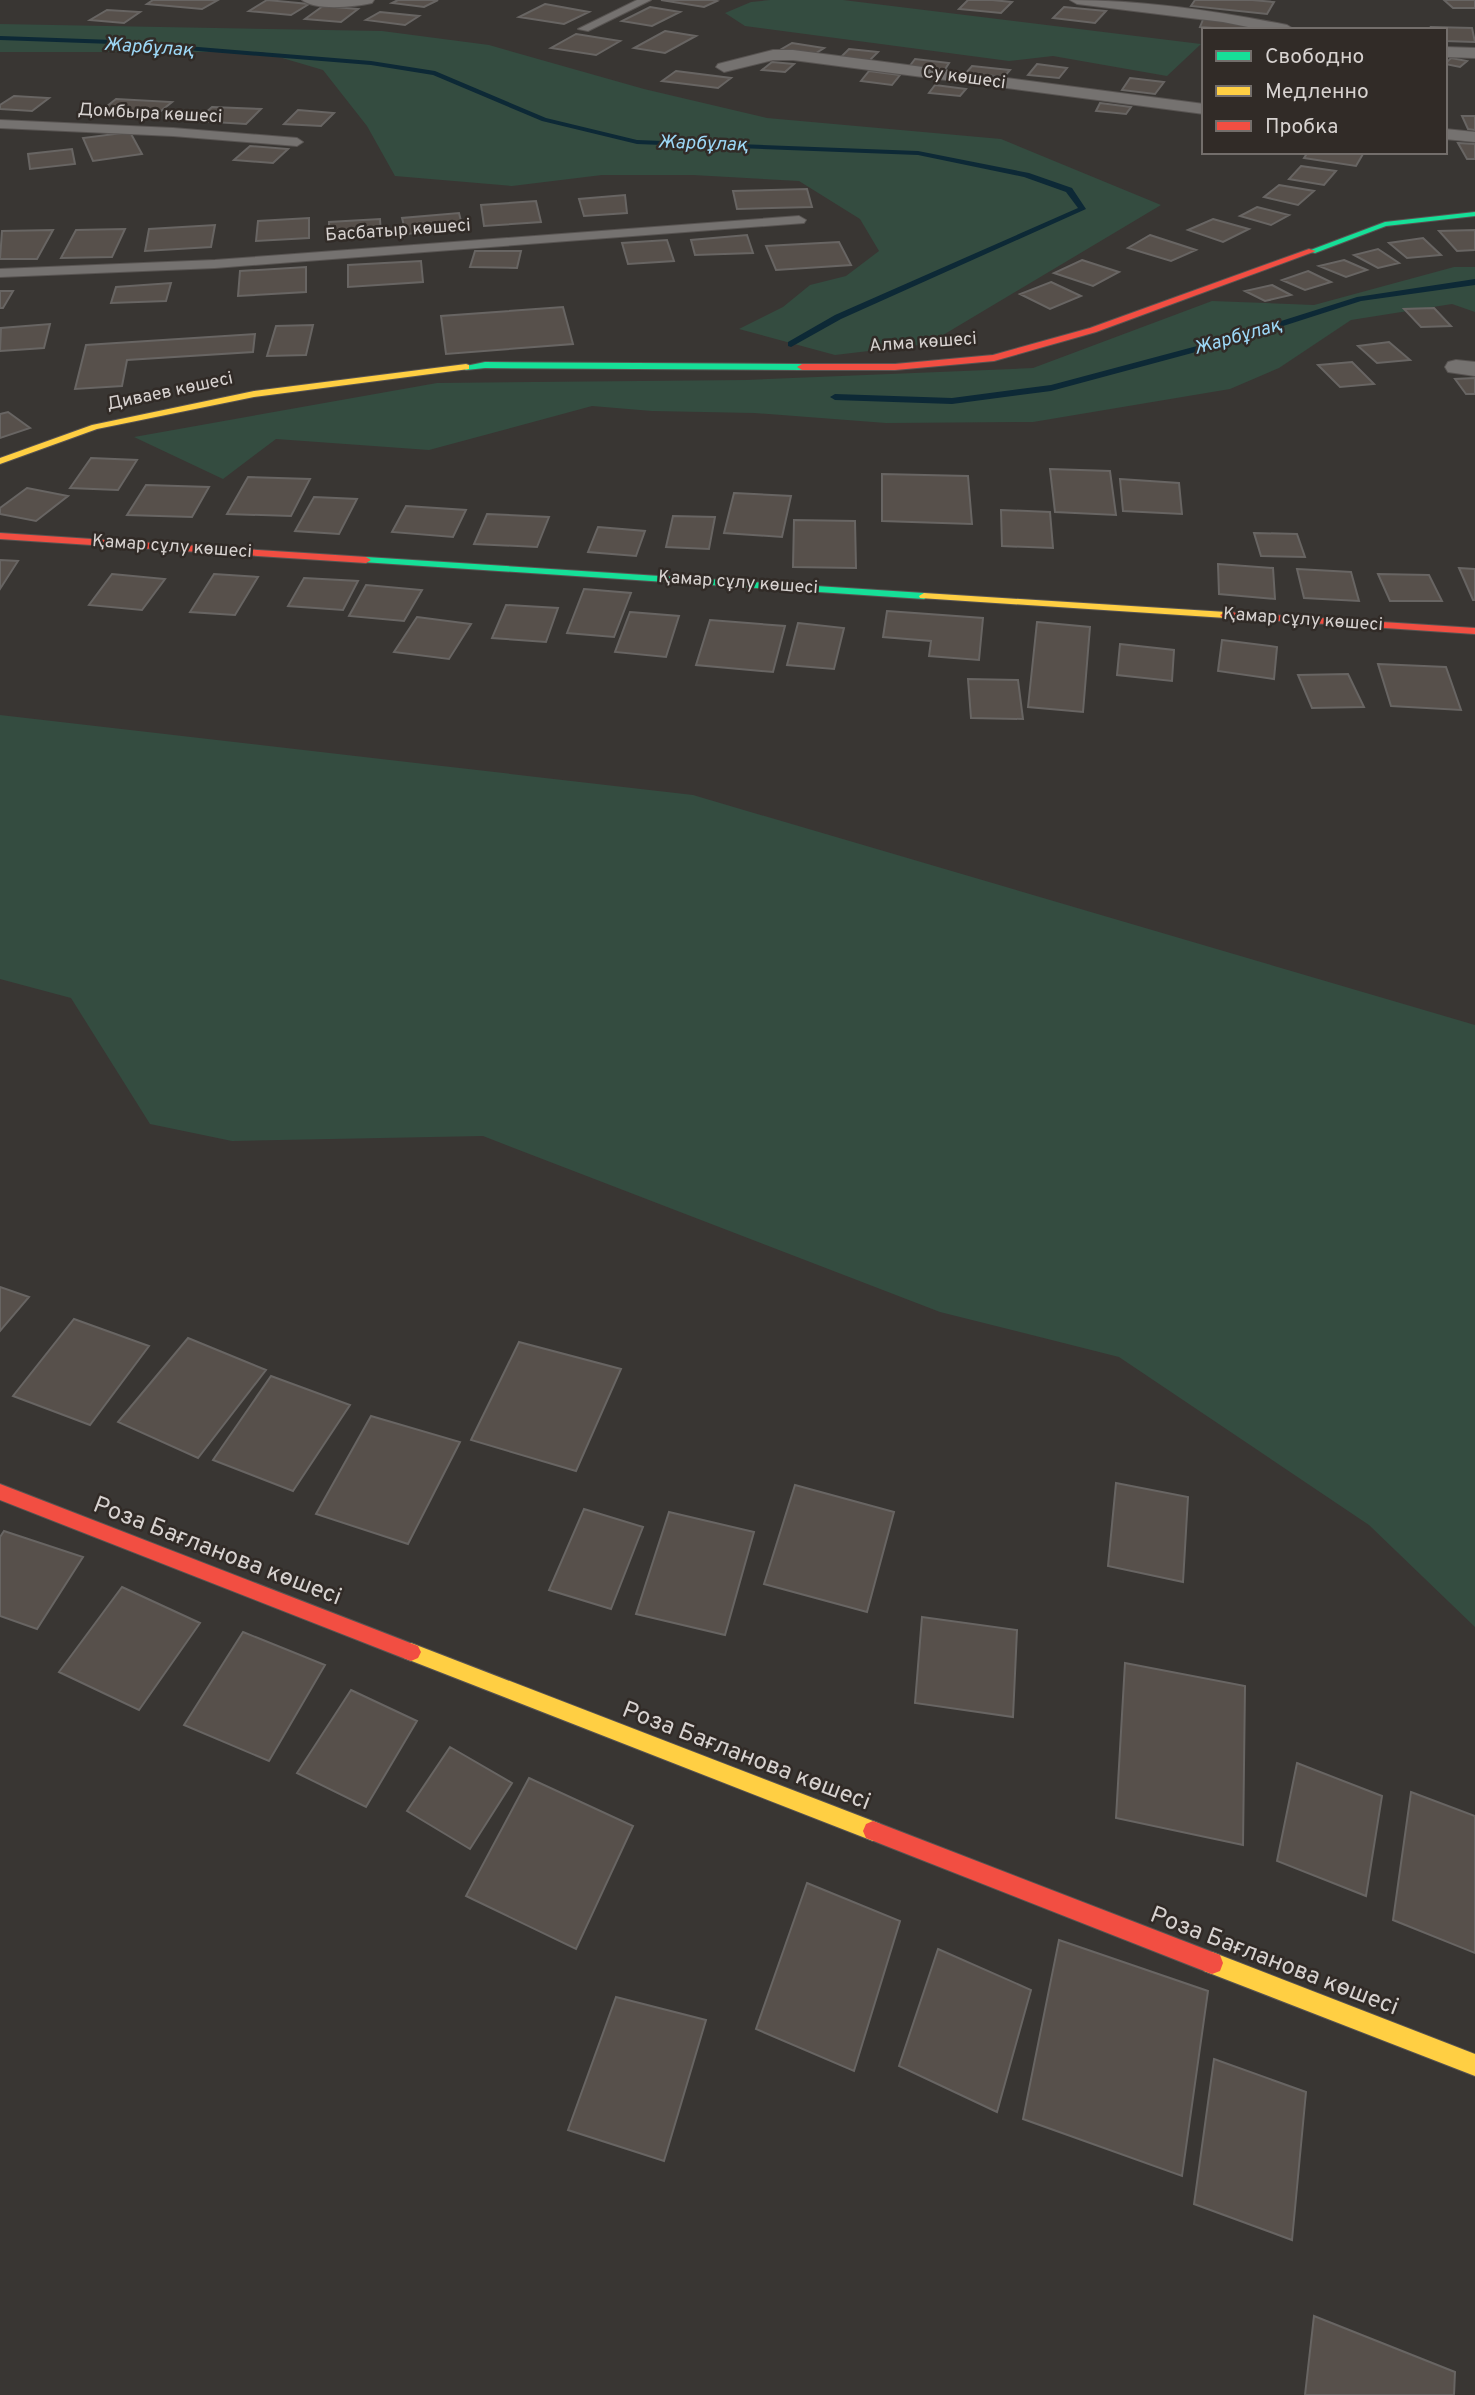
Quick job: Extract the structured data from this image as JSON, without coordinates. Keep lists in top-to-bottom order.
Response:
{
  "streets": {
    "street": [
      "Су көшесі",
      "Алма көшесі",
      "Диваев көшесі",
      "Қамар сұлу көшесі",
      "Роза Бағланова көшесі"
    ],
    "lane": ["Домбыра көшесі", "Басбатыр көшесі"]
  },
  "crossings": [
    ["Алма көшесі", "Диваев көшесі"]
  ],
  "water": ["Жарбұлақ"],
  "legend": ["Свободно", "Медленно", "Пробка"]
}
